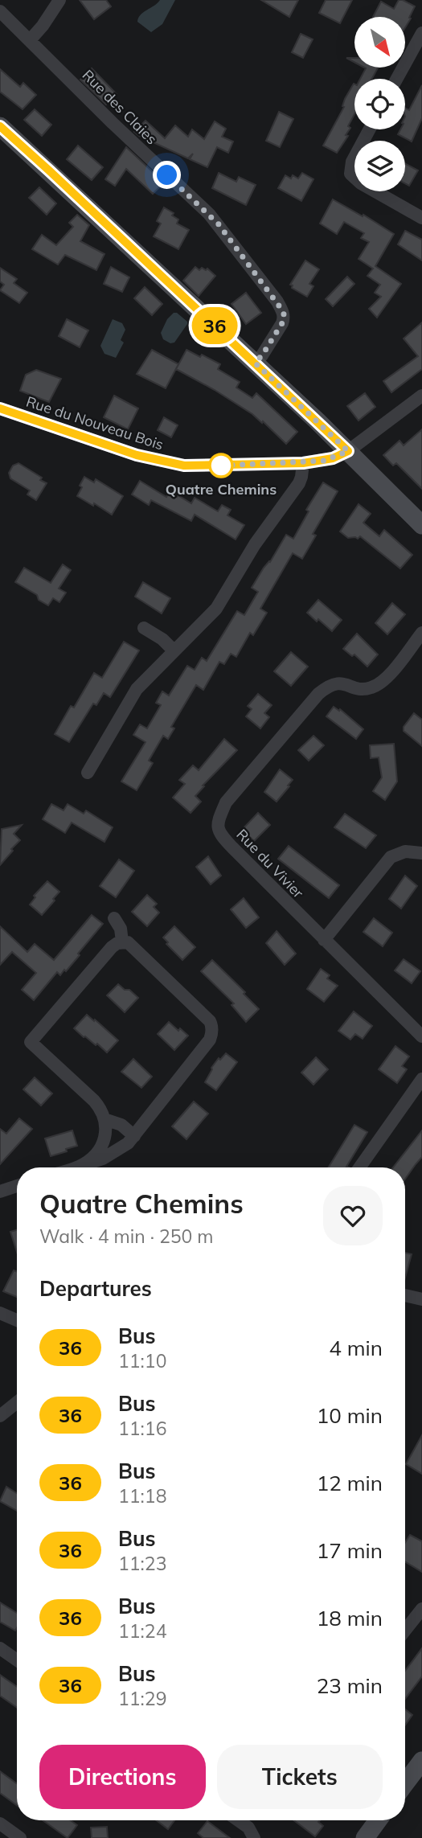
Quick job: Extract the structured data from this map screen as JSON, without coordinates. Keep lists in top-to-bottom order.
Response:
{
  "streets": {
    "street": ["Rue des Claies", "Rue du Nouveau Bois", "Rue du Vivier"]
  },
  "places": ["Quatre Chemins"],
  "lines": ["bus line 36"],
  "north": "bottom right",
  "page": {
    "on_map": "36",
    "heading": [
      ["Quatre Chemins", "Walk · 4 min · 250 m"],
      "Departures"
    ],
    "list": [
      {
        "mark": "36",
        "name": "Bus",
        "note": "11:10",
        "value": "4 min"
      },
      {
        "mark": "36",
        "name": "Bus",
        "note": "11:16",
        "value": "10 min"
      },
      {
        "mark": "36",
        "name": "Bus",
        "note": "11:18",
        "value": "12 min"
      },
      {
        "mark": "36",
        "name": "Bus",
        "note": "11:23",
        "value": "17 min"
      },
      {
        "mark": "36",
        "name": "Bus",
        "note": "11:24",
        "value": "18 min"
      },
      {
        "mark": "36",
        "name": "Bus",
        "note": "11:29",
        "value": "23 min"
      }
    ],
    "buttons": ["Directions", "Tickets"]
  }
}
